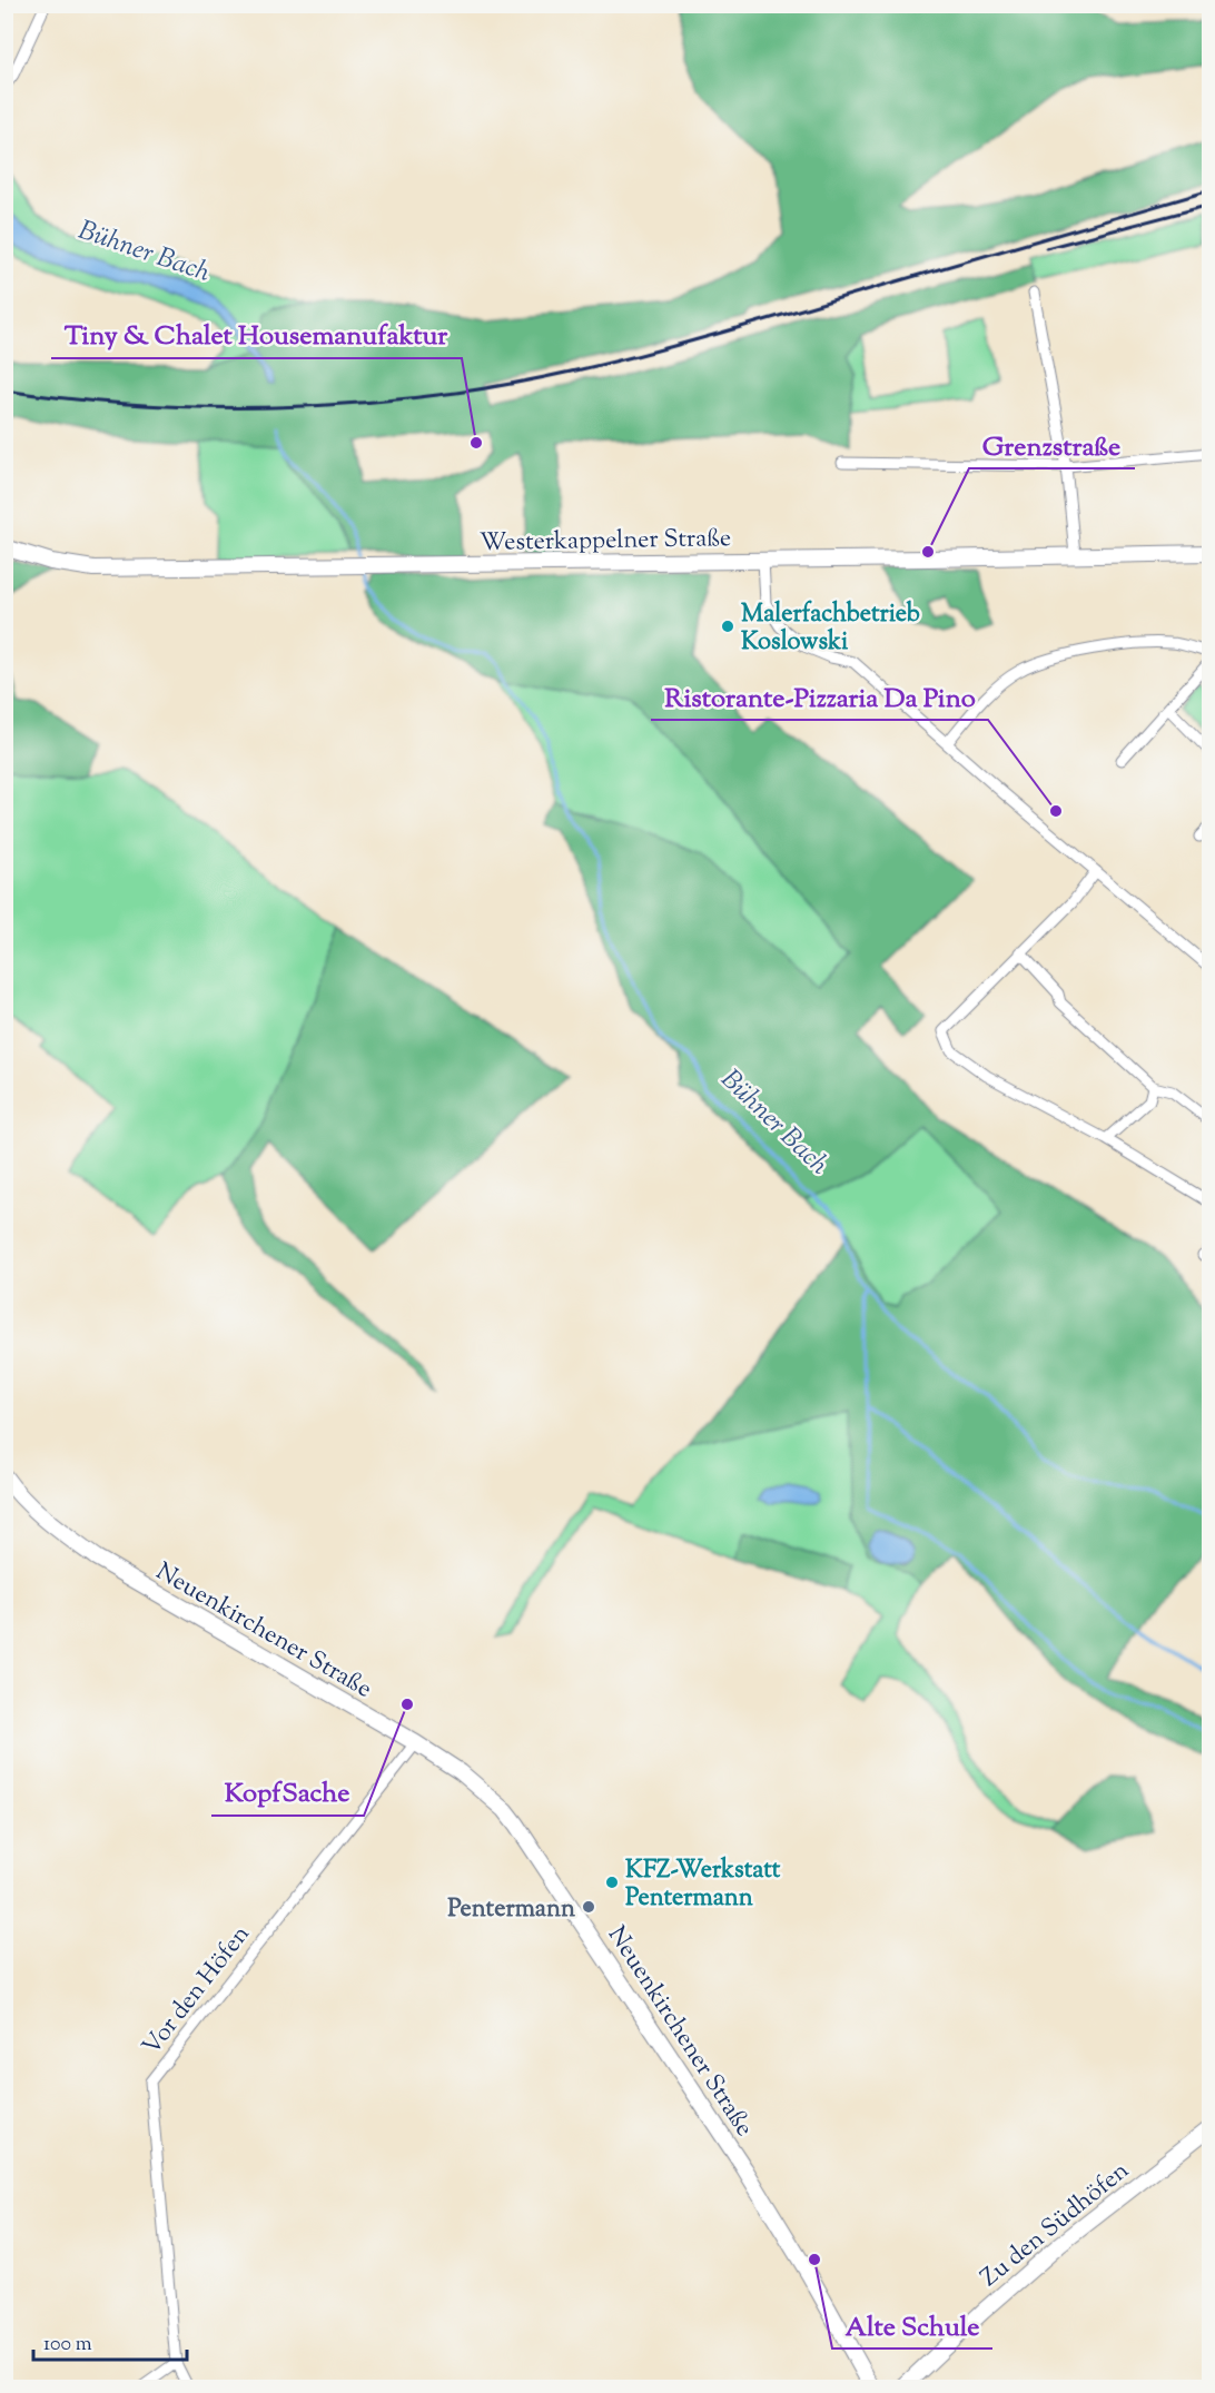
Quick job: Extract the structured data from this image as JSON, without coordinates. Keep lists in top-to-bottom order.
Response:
{
  "streets": {
    "street": [
      "Westerkappelner Straße",
      "Neuenkirchener Straße",
      "Vor den Höfen",
      "Zu den Südhöfen"
    ]
  },
  "crossings": [
    ["Neuenkirchener Straße", "Vor den Höfen"]
  ],
  "water": ["Bühner Bach"],
  "places": [
    "Tiny & Chalet Housemanufaktur",
    "Grenzstraße",
    "Malerfachbetrieb Koslowski",
    "Ristorante-Pizzaria Da Pino",
    "KopfSache",
    "KFZ-Werkstatt Pentermann",
    "Pentermann",
    "Alte Schule"
  ],
  "scale_bar": "100 m"
}
